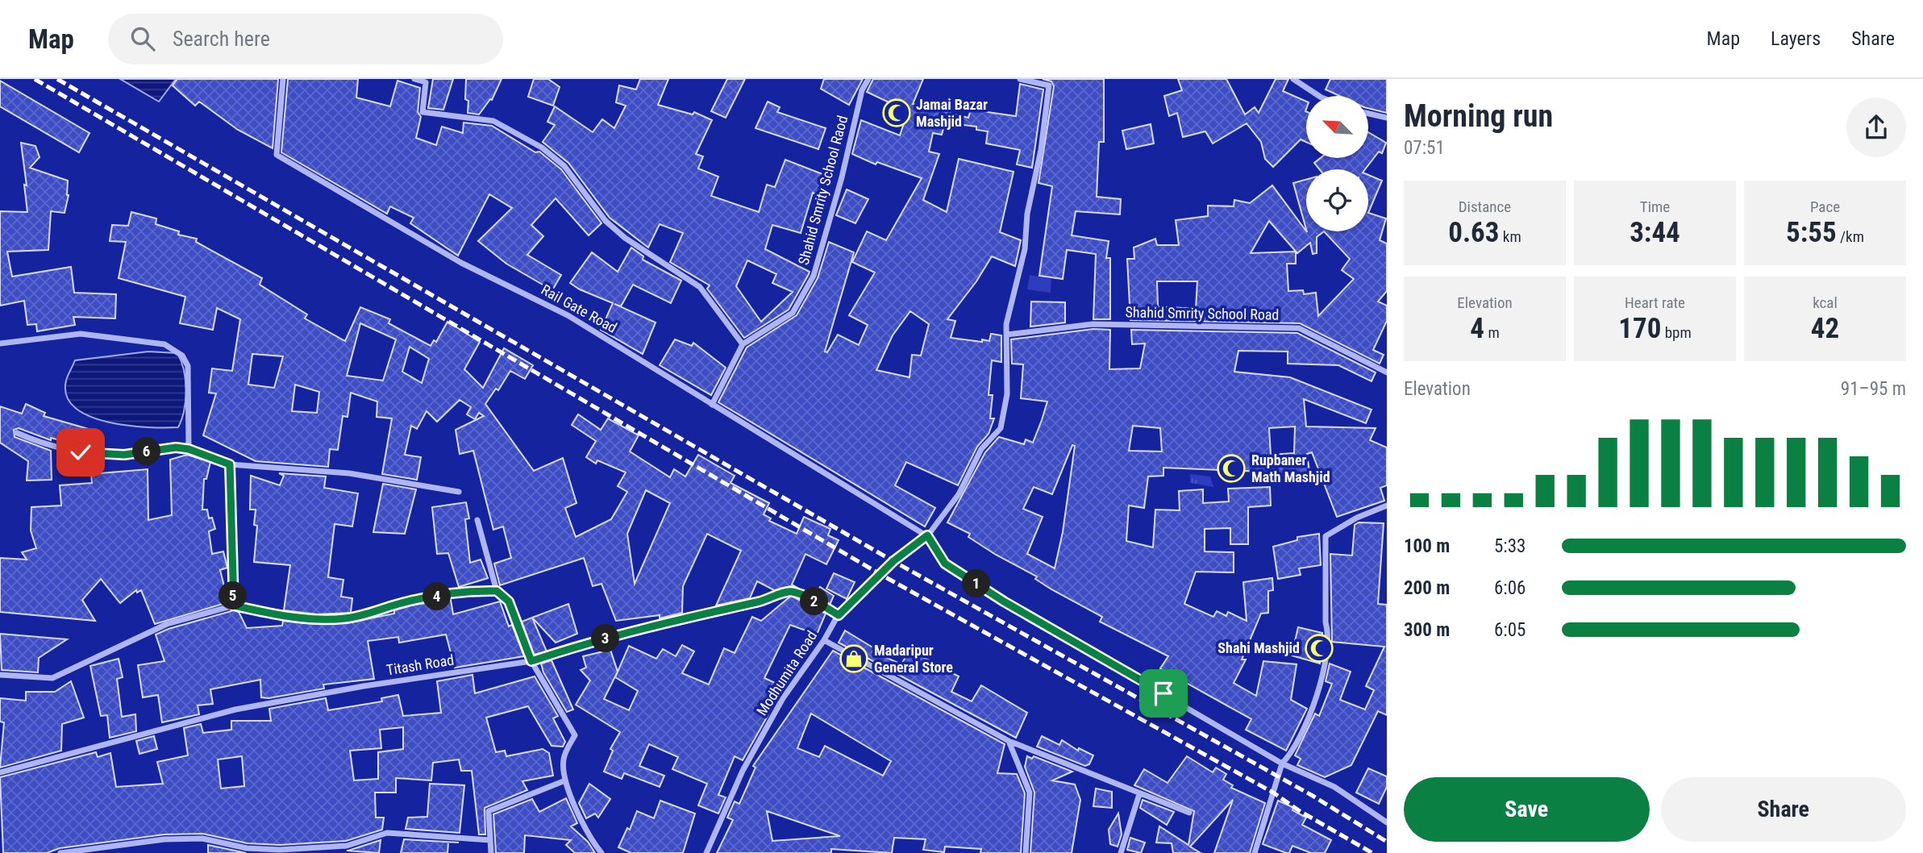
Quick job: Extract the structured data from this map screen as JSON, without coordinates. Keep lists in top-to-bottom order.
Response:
{
  "streets": {
    "street": [
      "Shahid Smrity School Raod",
      "Rail Gate Road",
      "Shahid Smrity School Road",
      "Titash Road",
      "Modhumita Road"
    ]
  },
  "crossings": [
    ["Rail Gate Road", "Modhumita Road"],
    ["Titash Road", "Modhumita Road"]
  ],
  "places": {
    "mosque": ["Jamai Bazar Mashjid", "Rupbaner Math Mashjid", "Shahi Mashjid"],
    "shop": ["Madaripur General Store"]
  },
  "north": "top left",
  "page": {
    "header": "Map",
    "search": "Search here",
    "nav": ["Map", "Layers", "Share"],
    "heading": ["Morning run", "07:51"],
    "stats": [
      ["Distance", "0.63 km"],
      ["Time", "3:44"],
      ["Pace", "5:55 /km"],
      ["Elevation", "4 m"],
      ["Heart rate", "170 bpm"],
      ["kcal", "42"]
    ],
    "chart": ["Elevation", "91–95 m"],
    "pins": [
      "6",
      "1",
      "5",
      "4",
      "2",
      "3"
    ],
    "list": [
      {
        "name": "100 m",
        "note": "5:33"
      },
      {
        "name": "200 m",
        "note": "6:06"
      },
      {
        "name": "300 m",
        "note": "6:05"
      }
    ],
    "buttons": ["Save", "Share"]
  }
}
